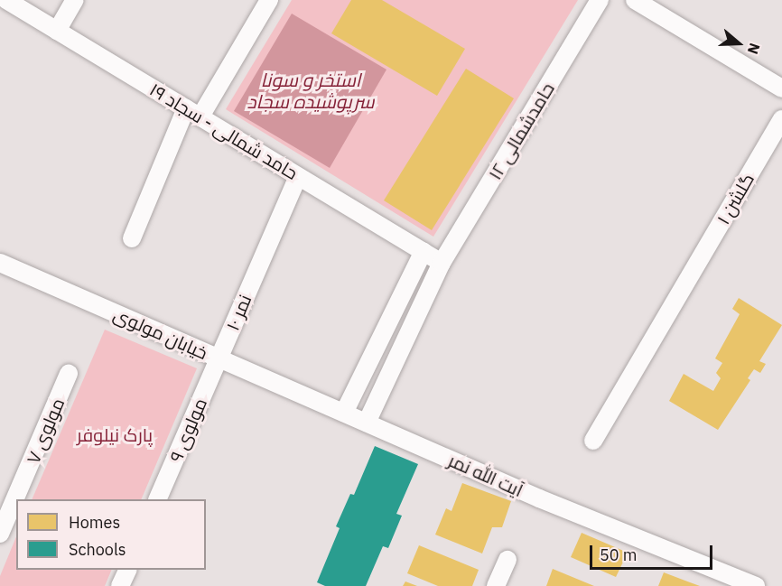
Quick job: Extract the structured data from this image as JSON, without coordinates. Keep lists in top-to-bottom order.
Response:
{
  "streets": {
    "street": [
      "حامد شمالی - سجاد ۱۹",
      "حامدشمالی ۱۲",
      "گلشن ۱",
      "نمر ۱۰",
      "خیابان مولوی",
      "مولوی ۹",
      "مولوی ۷",
      "آیت الله نمر"
    ]
  },
  "crossings": [
    ["حامد شمالی - سجاد ۱۹", "حامدشمالی ۱۲"],
    ["حامد شمالی - سجاد ۱۹", "نمر ۱۰"],
    ["حامدشمالی ۱۲", "آیت الله نمر"],
    ["نمر ۱۰", "خیابان مولوی"],
    ["نمر ۱۰", "مولوی ۹"],
    ["نمر ۱۰", "آیت الله نمر"],
    ["خیابان مولوی", "مولوی ۹"],
    ["خیابان مولوی", "آیت الله نمر"],
    ["مولوی ۹", "آیت الله نمر"]
  ],
  "water": ["استخر و سونا سرپوشیده سجاد"],
  "parks": ["پارک نیلوفر"],
  "legend": ["Homes", "Schools"],
  "scale_bar": "50 m",
  "north": "right"
}
